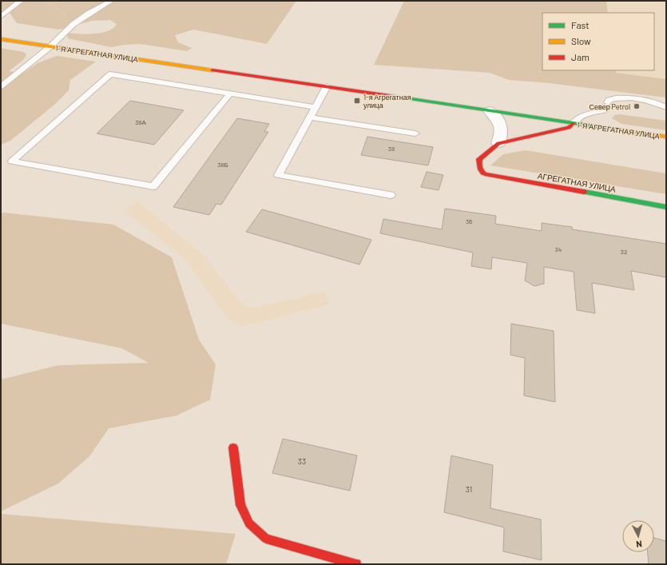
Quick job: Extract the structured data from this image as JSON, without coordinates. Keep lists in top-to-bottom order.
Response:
{
  "streets": {
    "main road": ["1-Я АГРЕГАТНАЯ УЛИЦА", "АГРЕГАТНАЯ УЛИЦА"]
  },
  "places": {
    "transit": ["1-я Агрегатная улица"],
    "other": ["Север Petrol"]
  },
  "house_numbers": [
    "38А",
    "38",
    "38Б",
    "36",
    "34",
    "32",
    "33",
    "31"
  ],
  "legend": ["Fast", "Slow", "Jam"],
  "north": "bottom"
}
